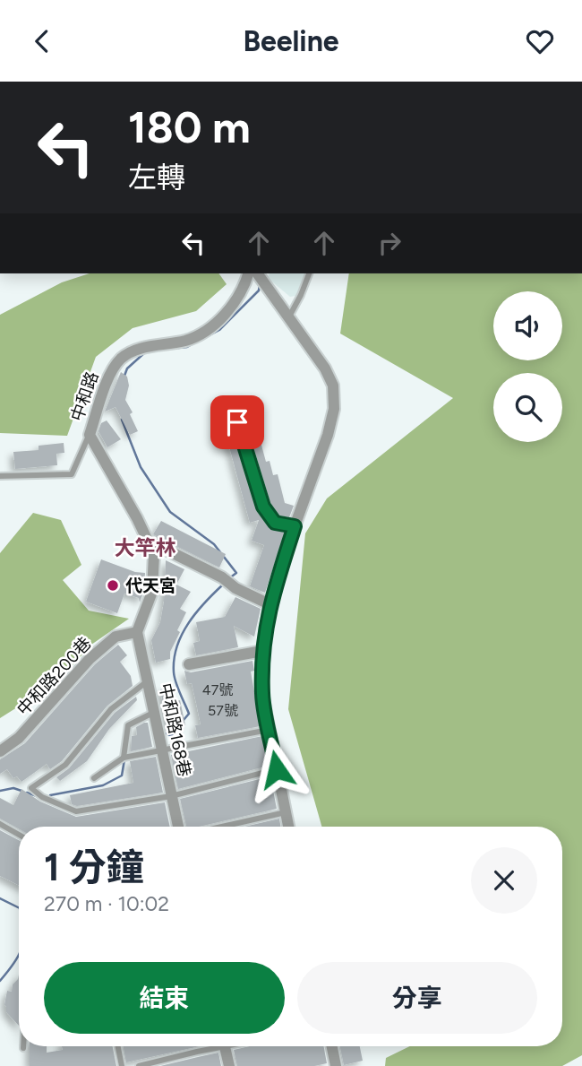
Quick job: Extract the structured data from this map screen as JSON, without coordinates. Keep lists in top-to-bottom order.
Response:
{
  "streets": {
    "street": ["中和路", "中和路200巷", "中和路168巷"]
  },
  "crossings": [
    ["中和路", "中和路200巷"],
    ["中和路", "中和路168巷"],
    ["中和路200巷", "中和路168巷"]
  ],
  "districts": ["大竿林"],
  "places": ["代天宮"],
  "house_numbers": ["47號", "57號"],
  "page": {
    "header": "Beeline",
    "turn": ["180 m", "左轉"],
    "heading": ["1 分鐘", "270 m · 10:02"],
    "buttons": ["結束", "分享"]
  }
}
